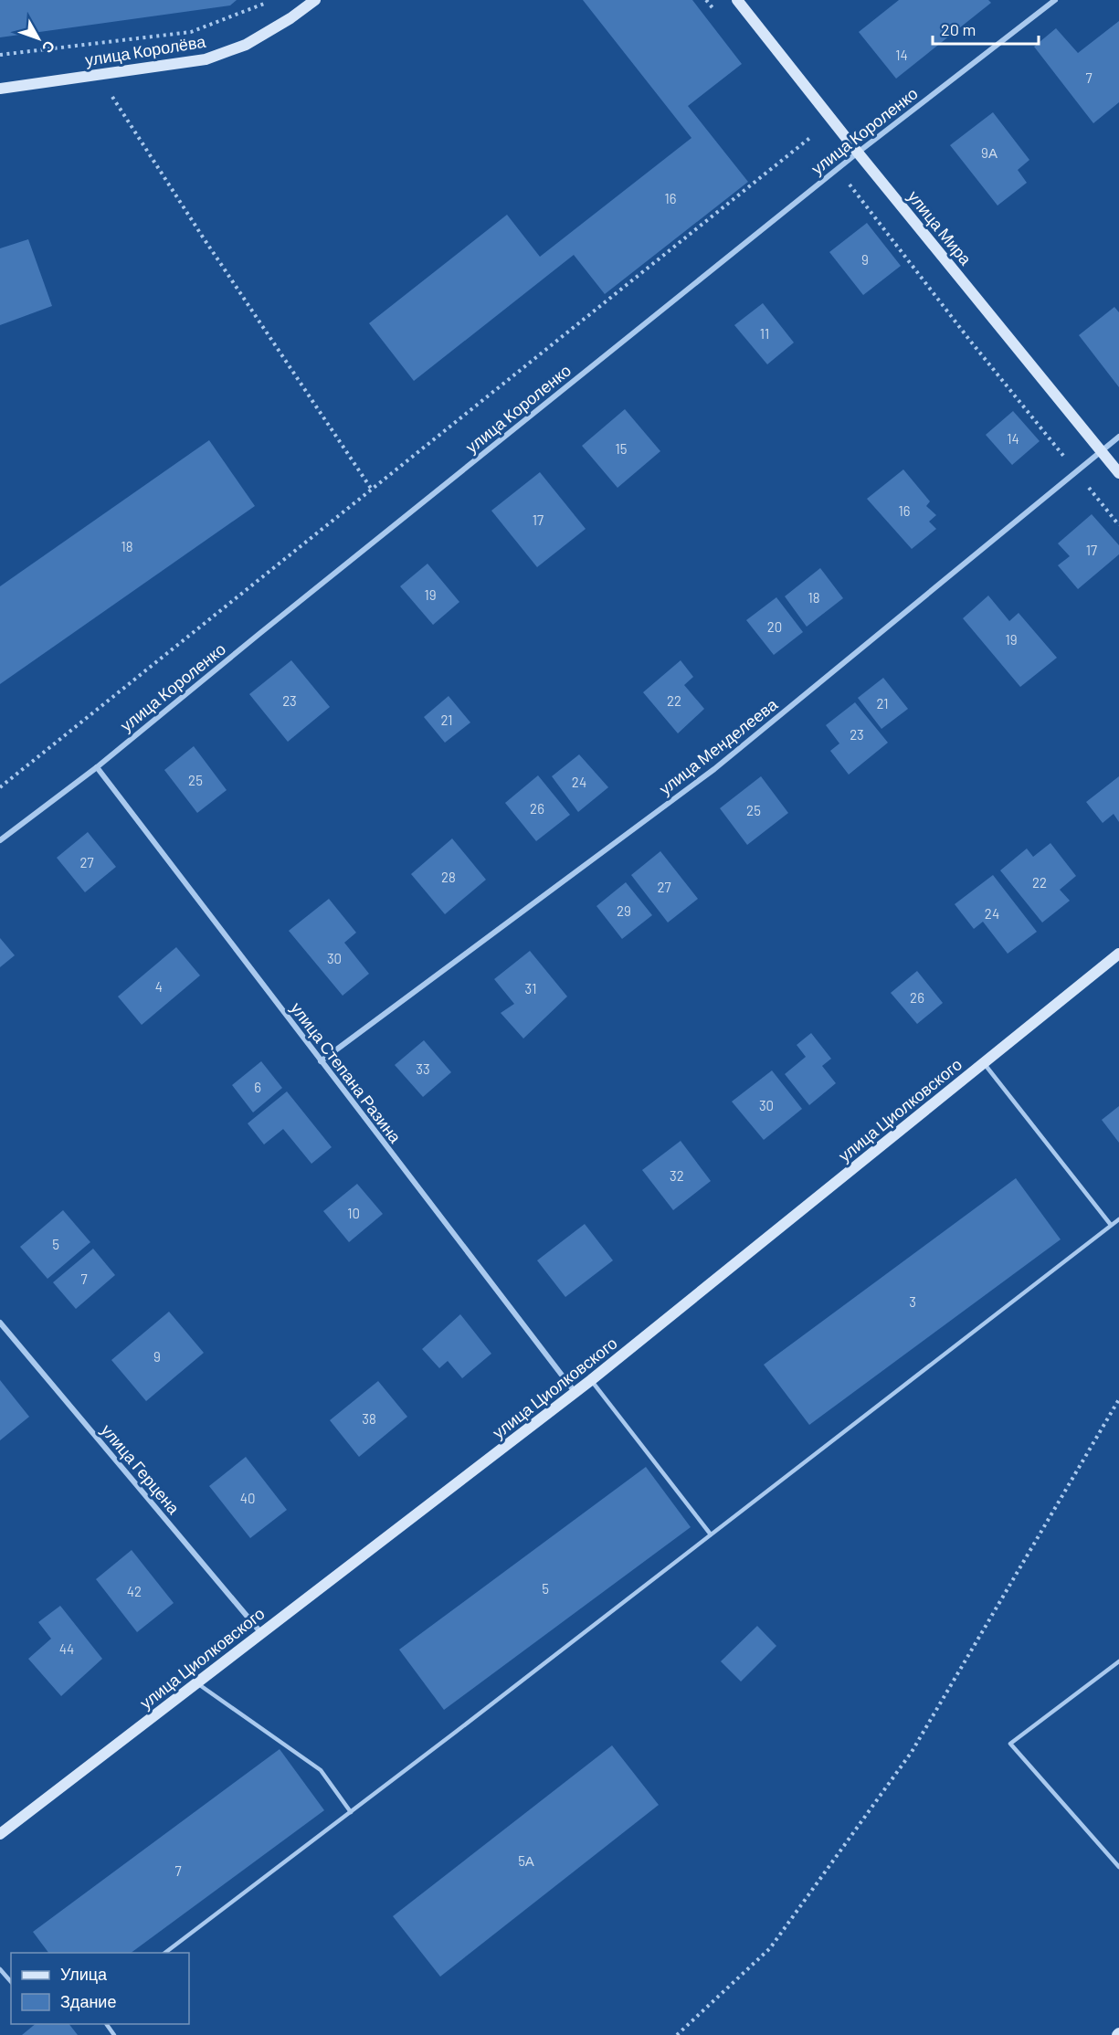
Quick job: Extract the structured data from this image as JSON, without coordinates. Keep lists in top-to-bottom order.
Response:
{
  "streets": {
    "street": [
      "улица Королёва",
      "улица Короленко",
      "улица Мира",
      "улица Менделеева",
      "улица Степана Разина",
      "улица Циолковского",
      "улица Герцена"
    ]
  },
  "crossings": [
    ["улица Короленко", "улица Мира"],
    ["улица Короленко", "улица Степана Разина"],
    ["улица Мира", "улица Менделеева"],
    ["улица Менделеева", "улица Степана Разина"],
    ["улица Степана Разина", "улица Циолковского"],
    ["улица Циолковского", "улица Герцена"]
  ],
  "house_numbers": [
    "14",
    "7",
    "9А",
    "16",
    "9",
    "11",
    "14",
    "15",
    "16",
    "17",
    "18",
    "17",
    "19",
    "18",
    "20",
    "19",
    "23",
    "22",
    "21",
    "21",
    "23",
    "25",
    "24",
    "26",
    "25",
    "27",
    "28",
    "22",
    "27",
    "29",
    "24",
    "30",
    "4",
    "31",
    "26",
    "33",
    "6",
    "30",
    "32",
    "10",
    "5",
    "7",
    "3",
    "9",
    "38",
    "40",
    "5",
    "42",
    "44",
    "5А",
    "7"
  ],
  "legend": ["Улица", "Здание"],
  "scale_bar": "20 m",
  "north": "bottom right"
}
